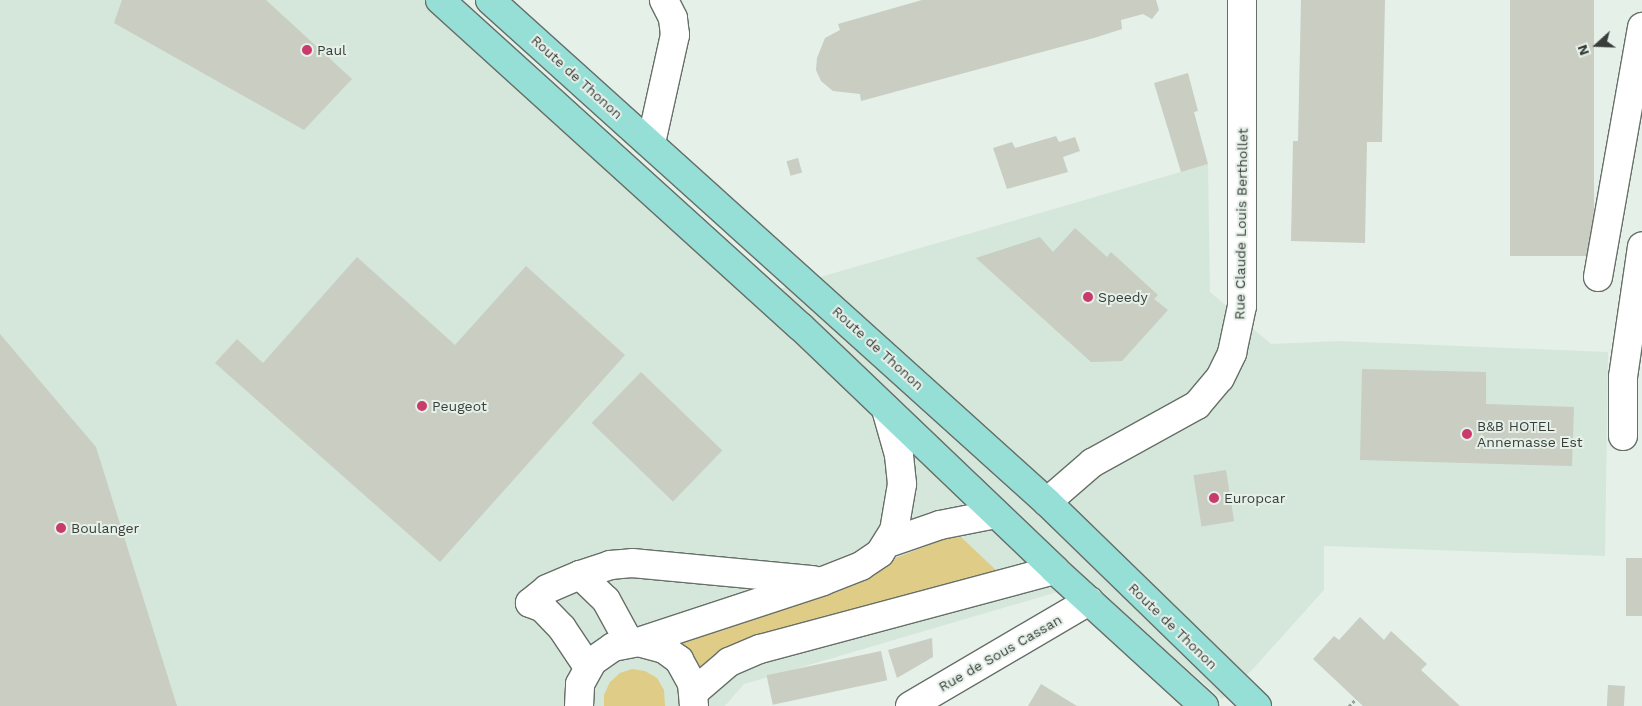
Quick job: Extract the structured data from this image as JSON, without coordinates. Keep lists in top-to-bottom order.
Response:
{
  "streets": {
    "main road": ["Route de Thonon"],
    "street": ["Rue Claude Louis Berthollet", "Rue de Sous Cassan"]
  },
  "crossings": [
    ["Route de Thonon", "Rue Claude Louis Berthollet"]
  ],
  "places": [
    "Paul",
    "Speedy",
    "Peugeot",
    "B&B HOTEL Annemasse Est",
    "Europcar",
    "Boulanger"
  ],
  "north": "left"
}
